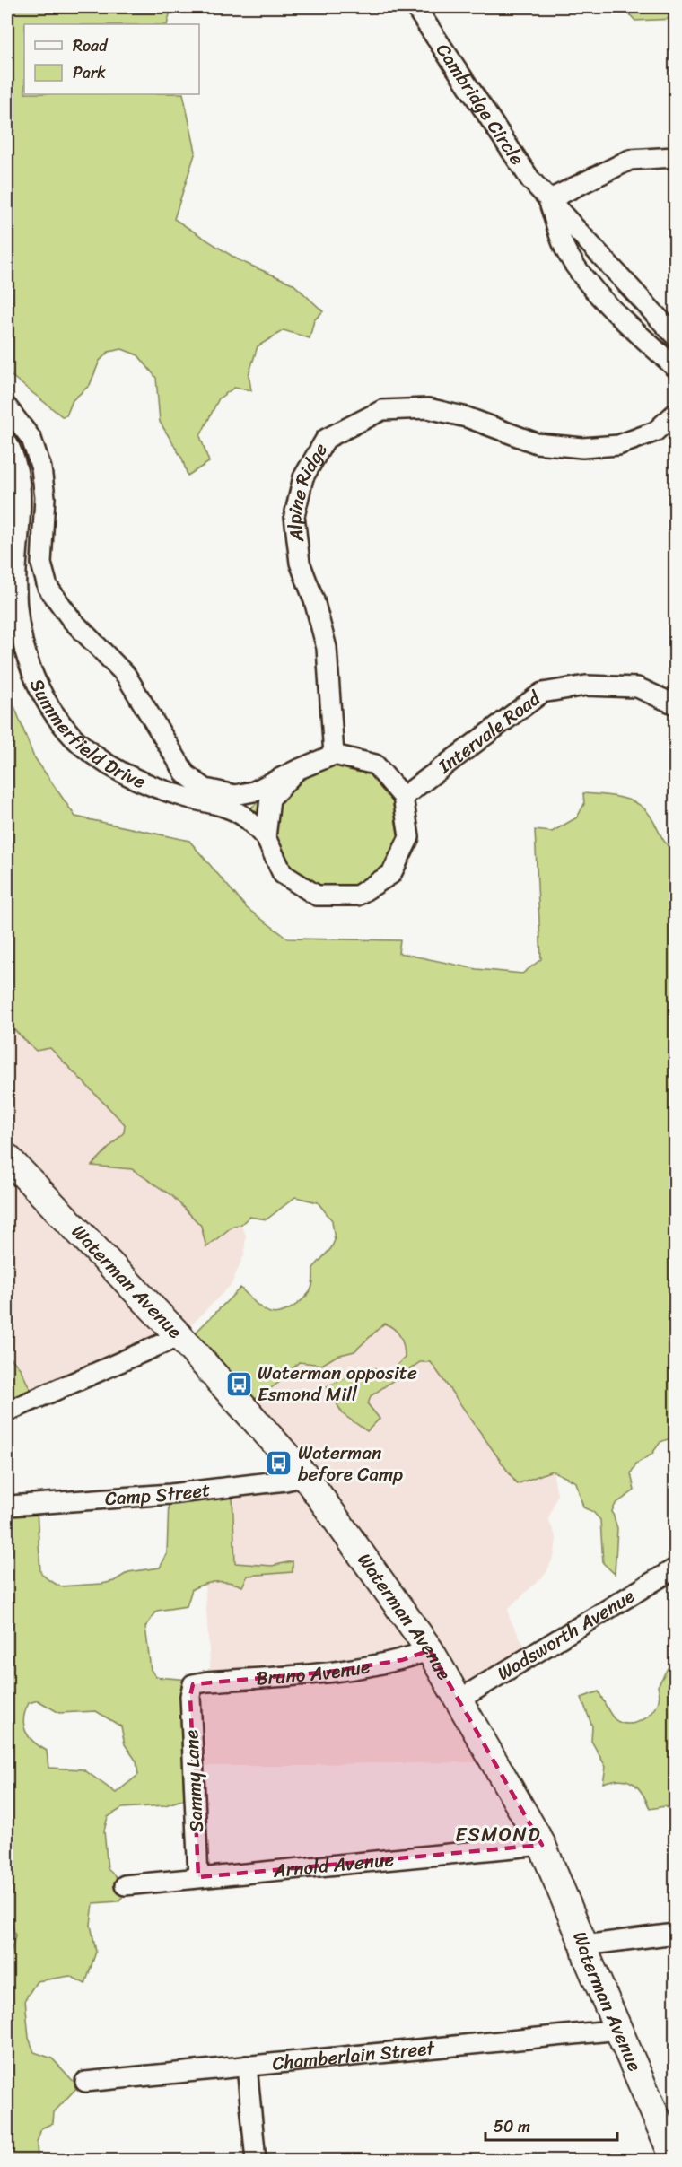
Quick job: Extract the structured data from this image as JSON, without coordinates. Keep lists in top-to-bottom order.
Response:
{
  "streets": {
    "main road": ["Waterman Avenue"],
    "street": [
      "Cambridge Circle",
      "Alpine Ridge",
      "Summerfield Drive",
      "Intervale Road",
      "Camp Street",
      "Wadsworth Avenue",
      "Bruno Avenue",
      "Sammy Lane",
      "Arnold Avenue",
      "Chamberlain Street"
    ]
  },
  "crossings": [
    ["Alpine Ridge", "Summerfield Drive"],
    ["Alpine Ridge", "Intervale Road"],
    ["Summerfield Drive", "Intervale Road"],
    ["Waterman Avenue", "Camp Street"],
    ["Waterman Avenue", "Wadsworth Avenue"],
    ["Waterman Avenue", "Bruno Avenue"],
    ["Waterman Avenue", "Arnold Avenue"],
    ["Waterman Avenue", "Chamberlain Street"],
    ["Bruno Avenue", "Sammy Lane"],
    ["Sammy Lane", "Arnold Avenue"]
  ],
  "districts": ["ESMOND"],
  "places": {
    "bus stop": ["Waterman opposite Esmond Mill", "Waterman before Camp"]
  },
  "legend": ["Road", "Park"],
  "scale_bar": "50 m"
}
